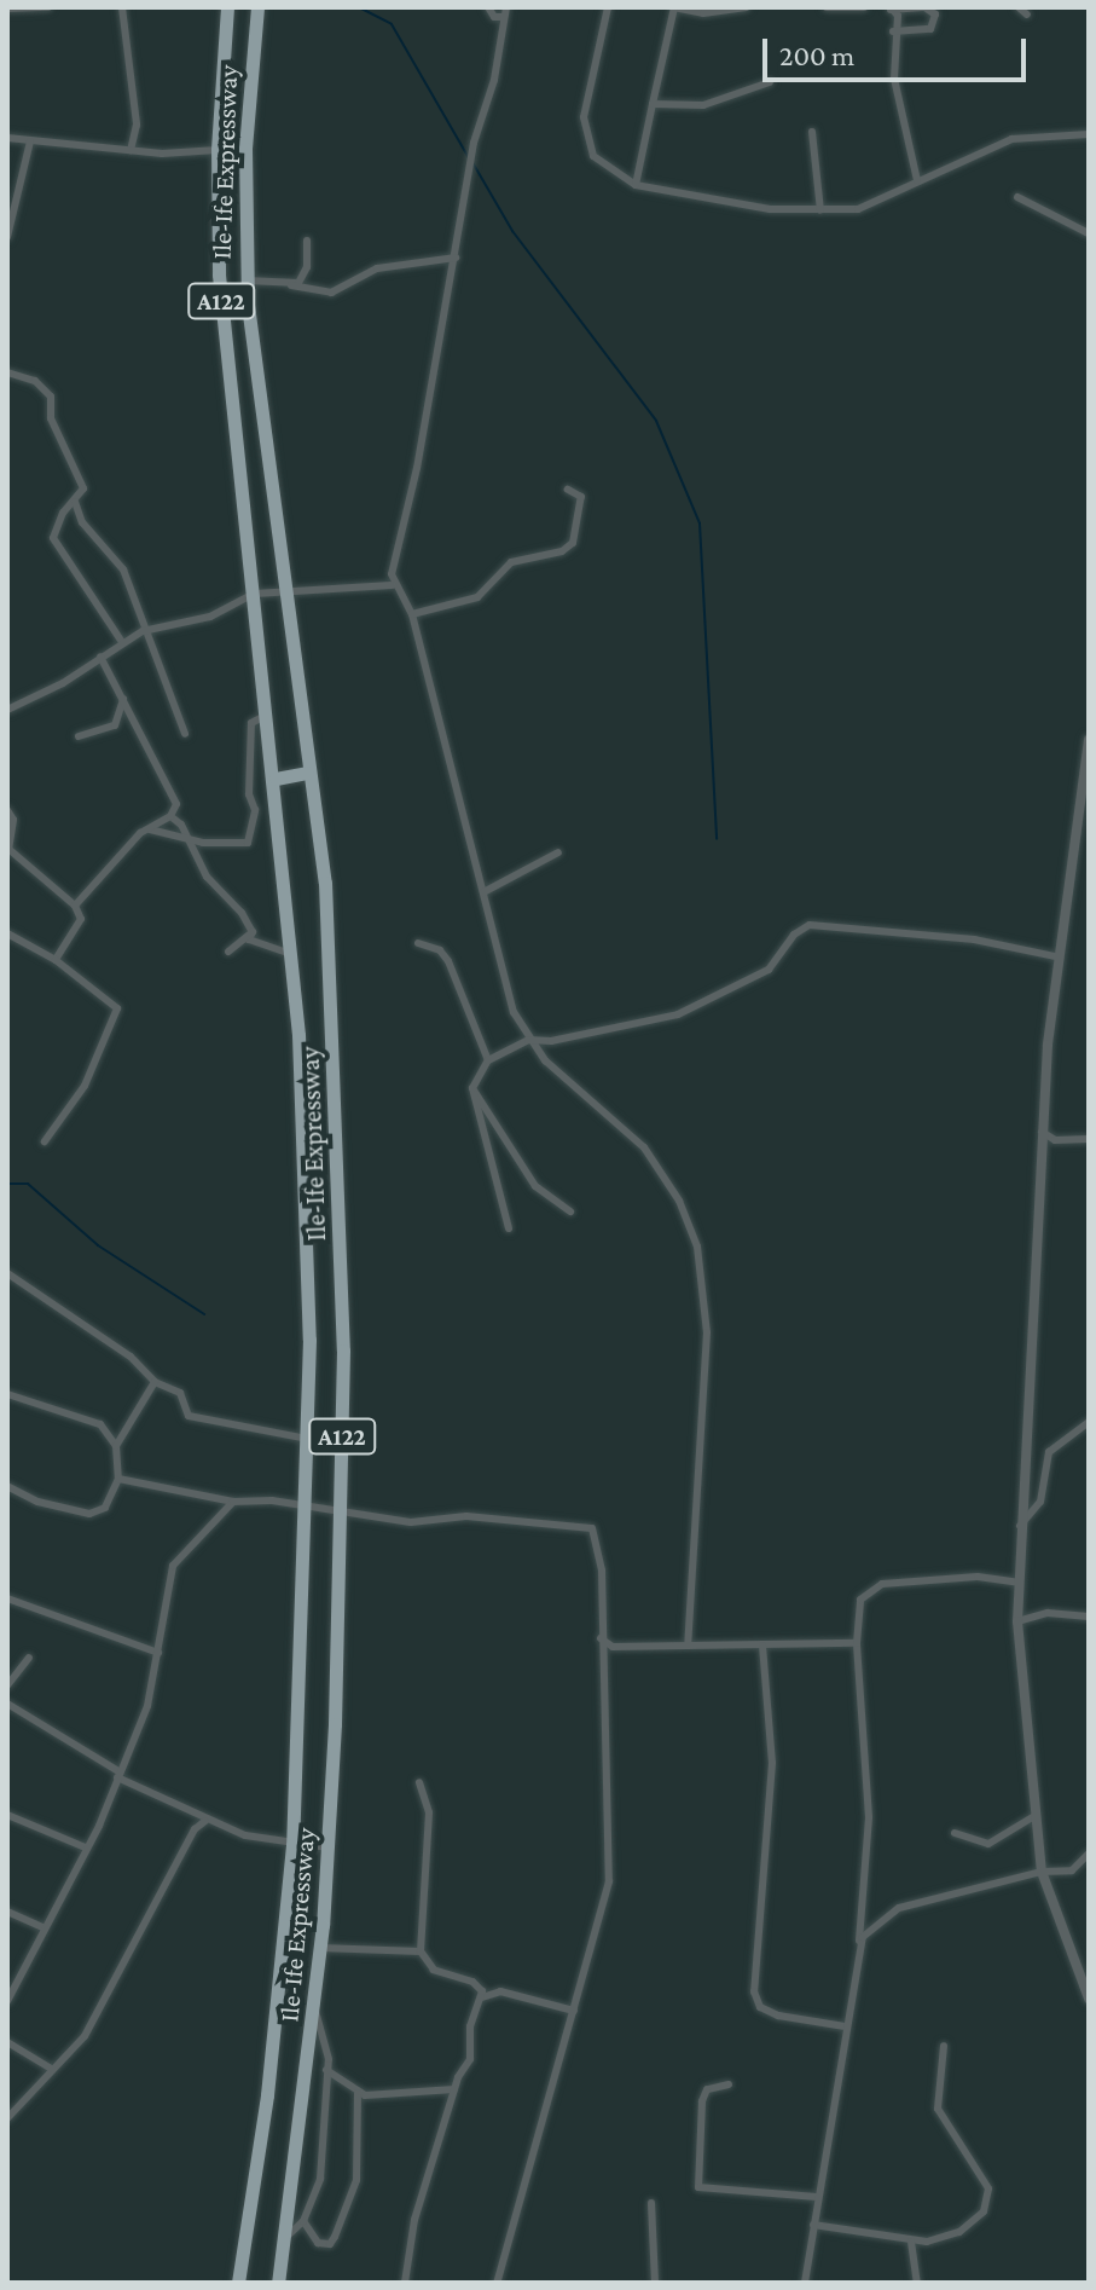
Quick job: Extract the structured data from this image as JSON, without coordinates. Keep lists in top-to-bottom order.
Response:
{
  "streets": {
    "highway": ["Ile-Ife Expressway", "A122"]
  },
  "scale_bar": "200 m"
}
